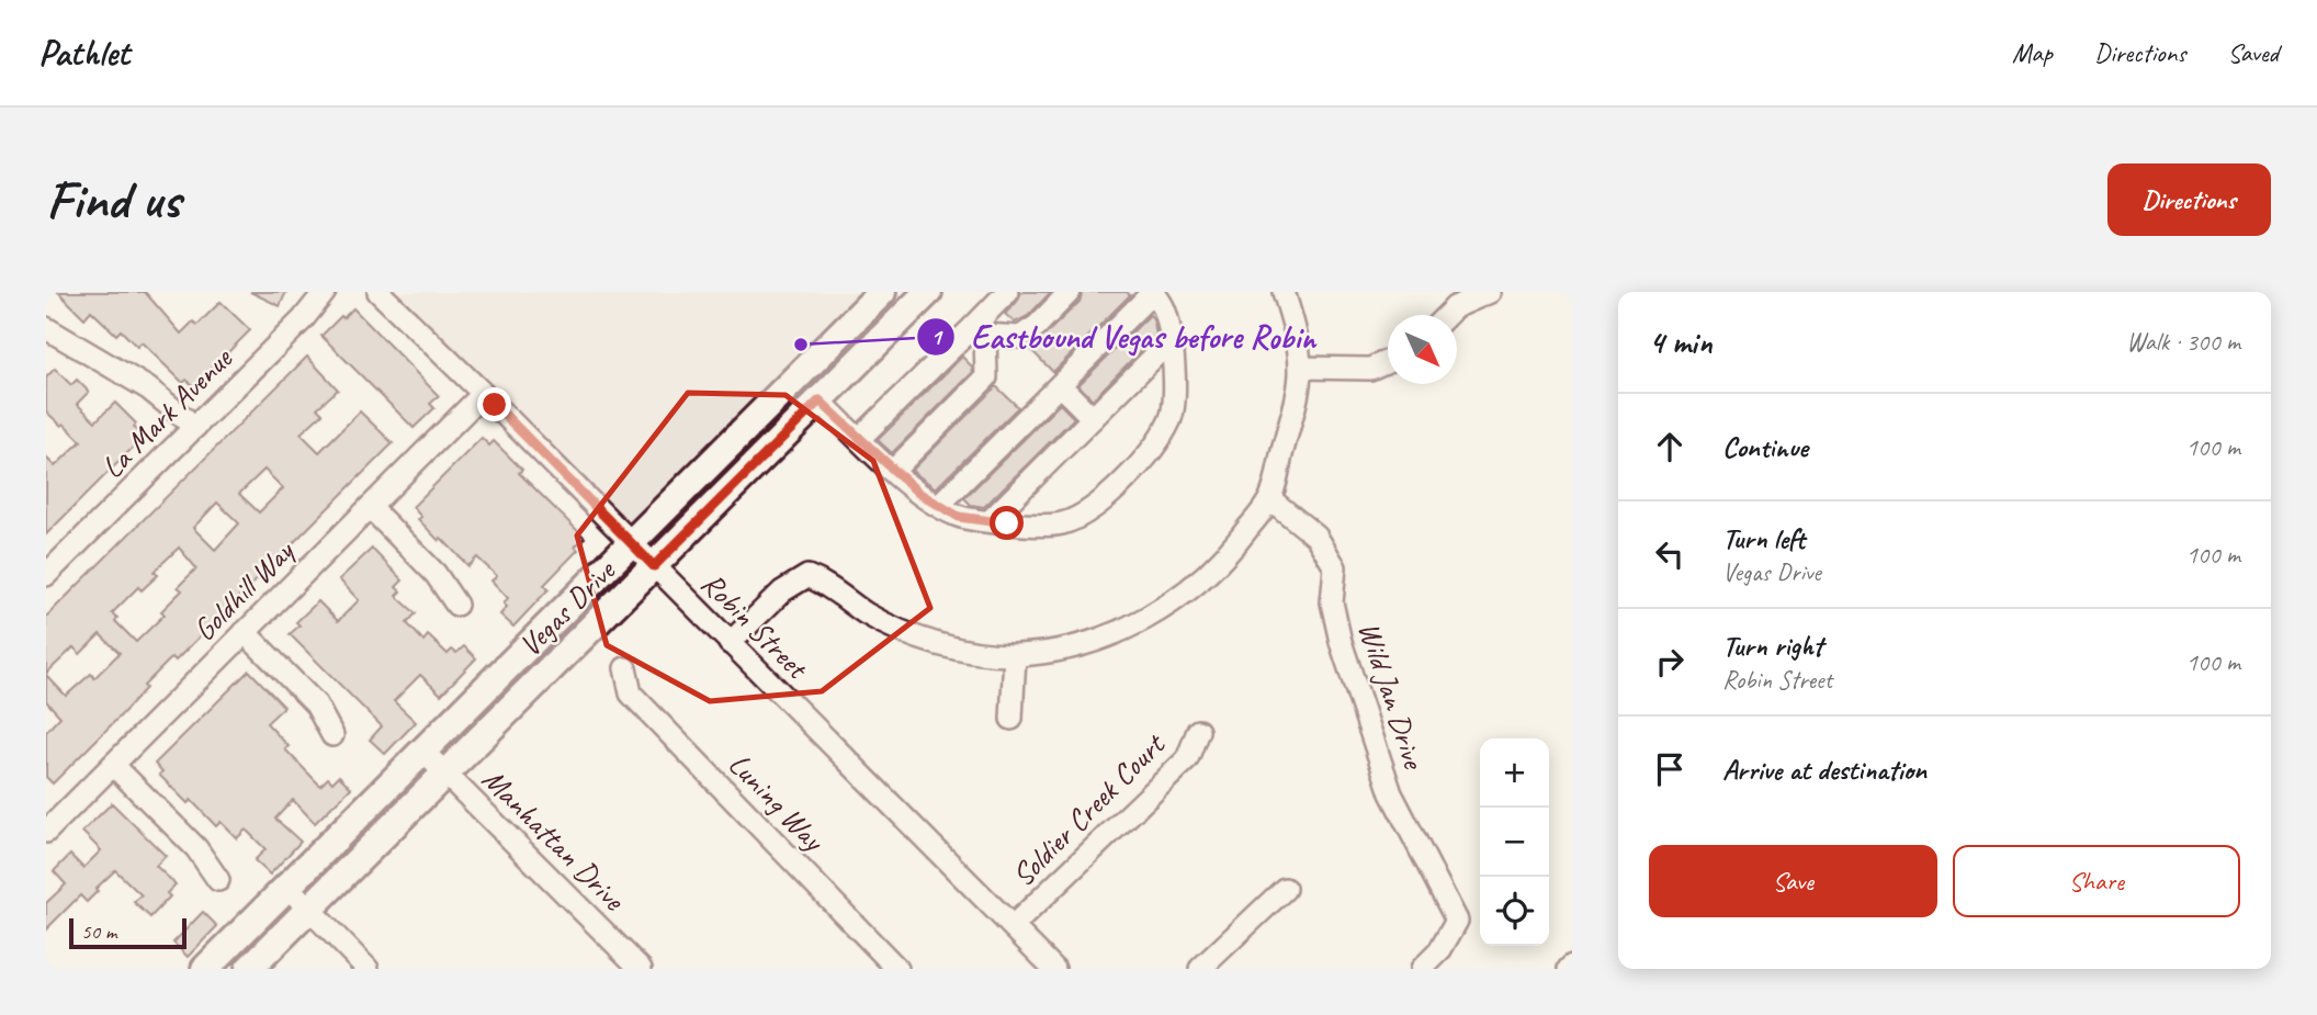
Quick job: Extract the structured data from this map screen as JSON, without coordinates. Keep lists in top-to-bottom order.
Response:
{
  "streets": {
    "main road": ["Vegas Drive"],
    "street": [
      "La Mark Avenue",
      "Goldhill Way",
      "Robin Street",
      "Wild Jan Drive",
      "Luning Way",
      "Soldier Creek Court",
      "Manhattan Drive"
    ]
  },
  "crossings": [
    ["Goldhill Way", "Robin Street"],
    ["Vegas Drive", "Robin Street"],
    ["Vegas Drive", "Manhattan Drive"],
    ["Robin Street", "Soldier Creek Court"]
  ],
  "places": ["Eastbound Vegas before Robin"],
  "scale_bar": "50 m",
  "north": "bottom right",
  "page": {
    "header": "Pathlet",
    "nav": ["Map", "Directions", "Saved"],
    "buttons": [
      "Directions",
      ["Save", "Share"]
    ],
    "title": "Find us",
    "heading": ["4 min", "Walk · 300 m"],
    "list": [
      ["Continue", "100 m"],
      ["Turn left", "Vegas Drive", "100 m"],
      ["Turn right", "Robin Street", "100 m"],
      "Arrive at destination"
    ],
    "map_buttons": ["+", "−"],
    "scale": "50 m"
  }
}
